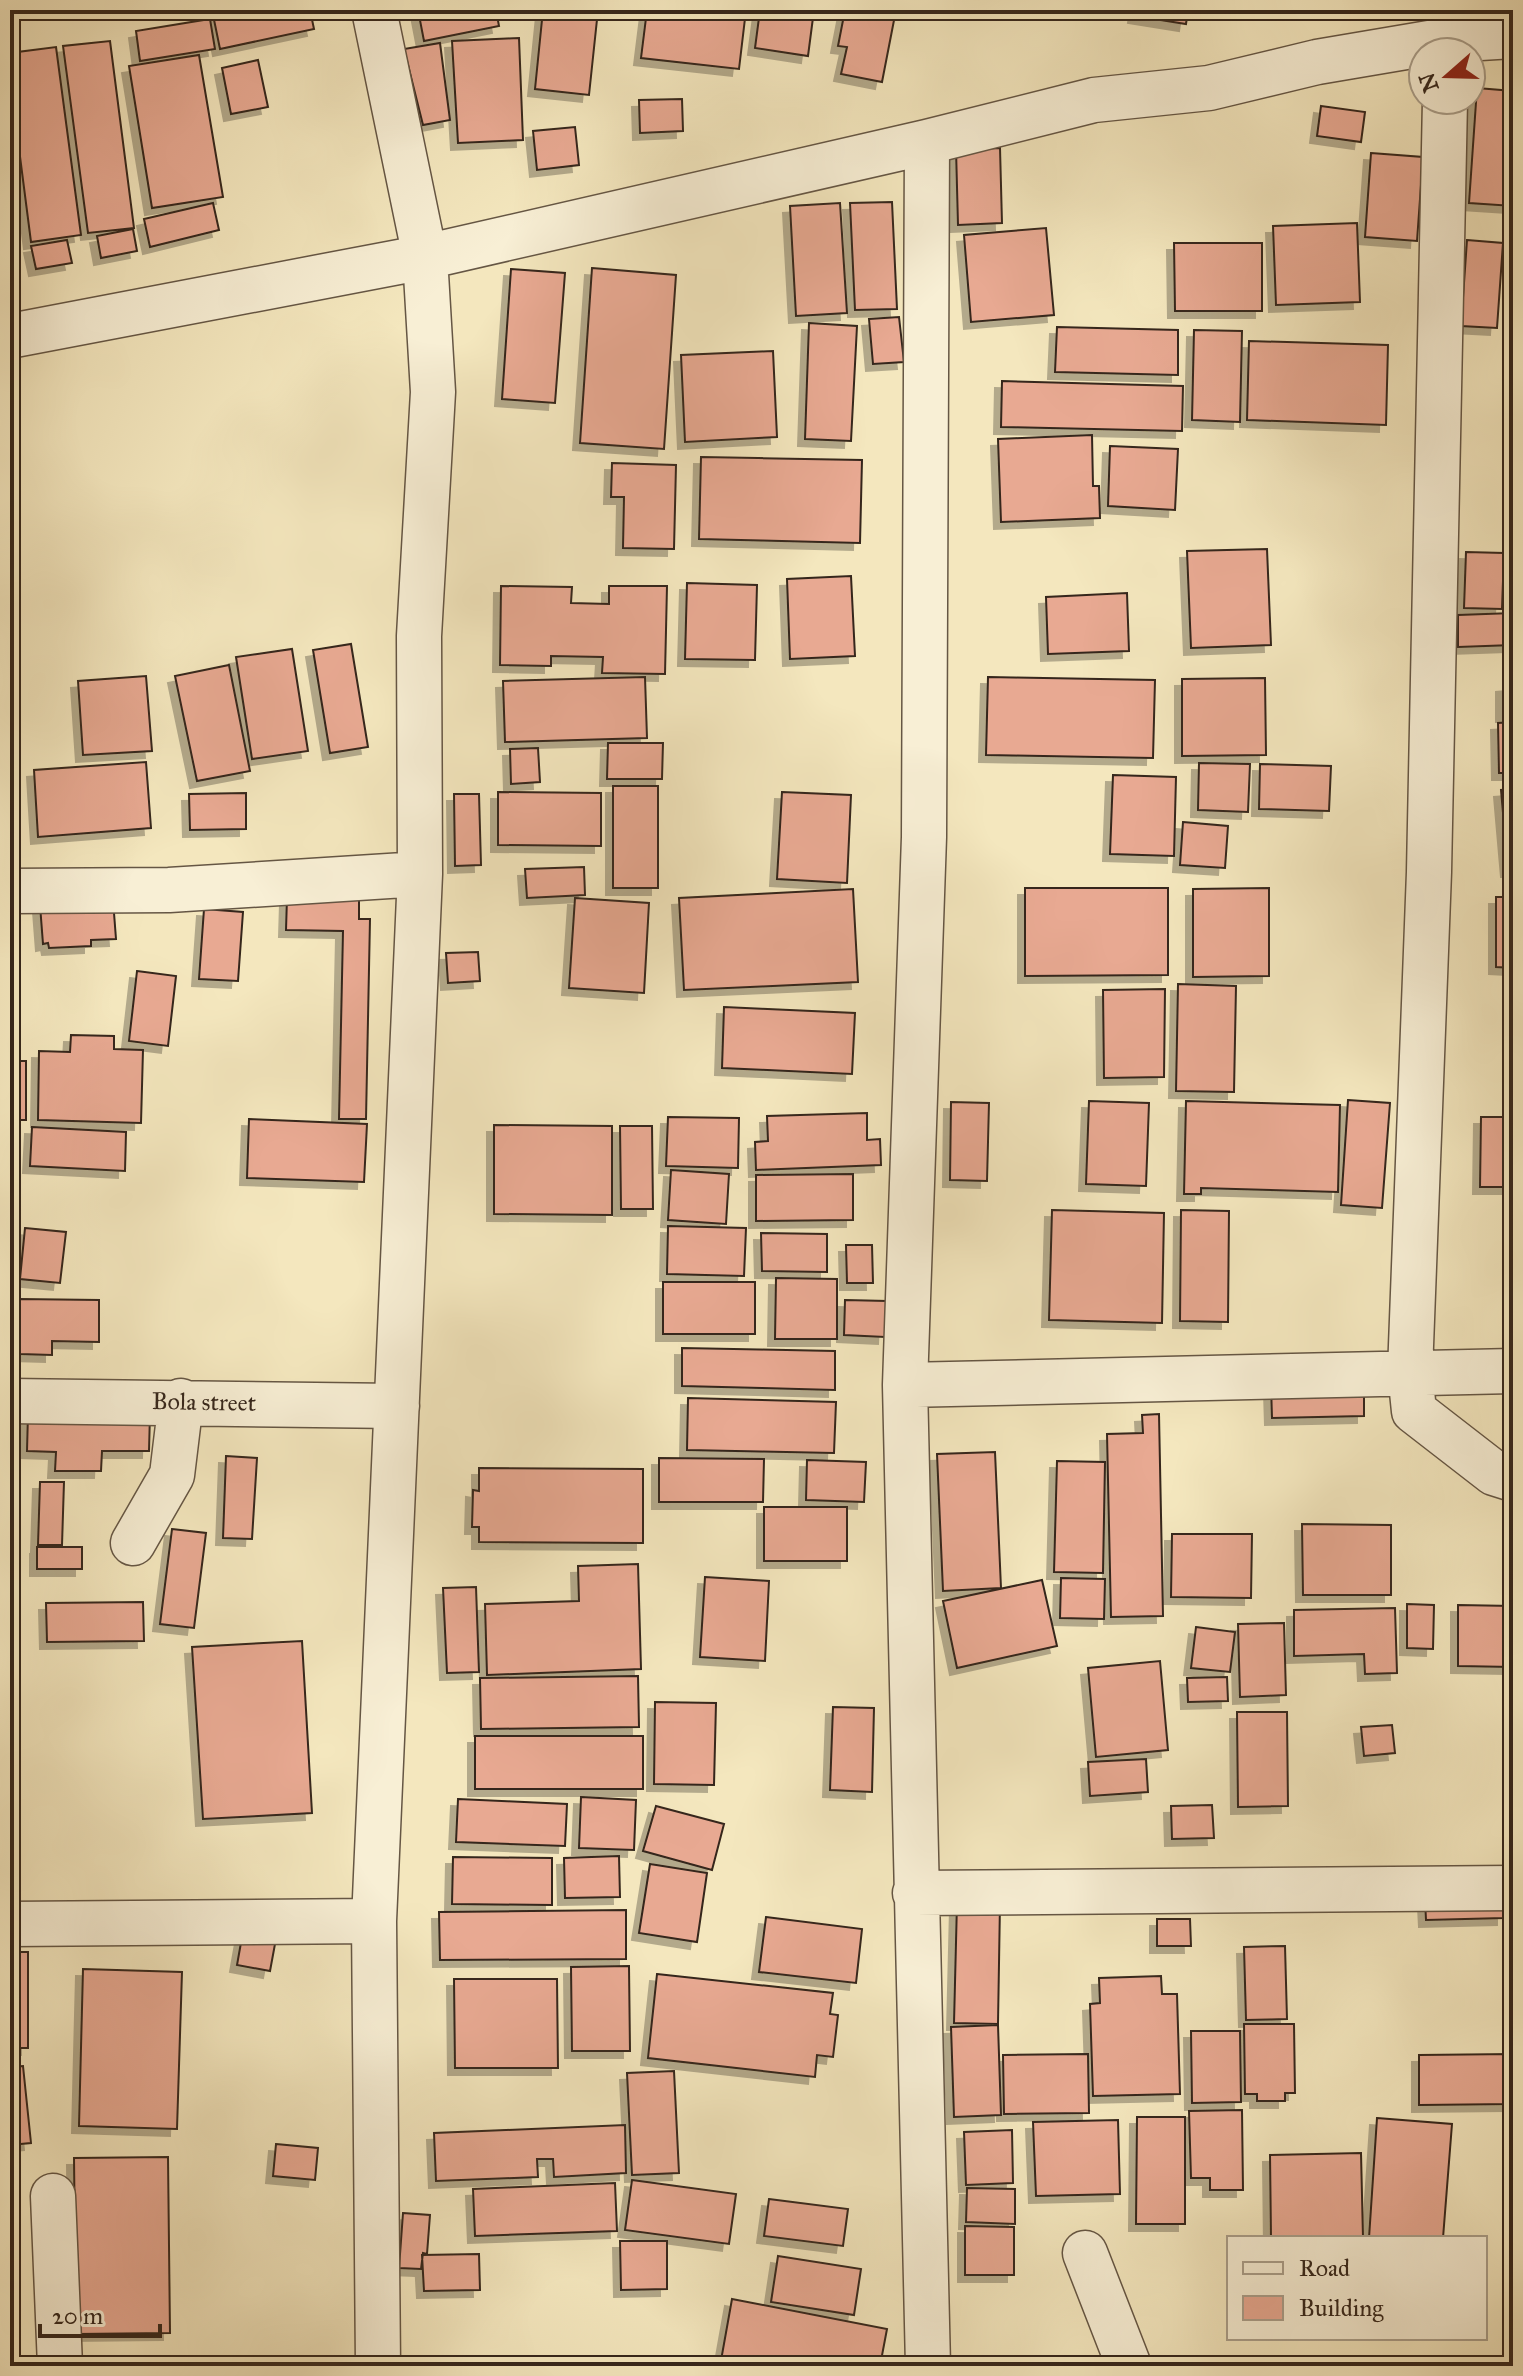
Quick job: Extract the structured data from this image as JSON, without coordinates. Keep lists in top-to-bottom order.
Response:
{
  "streets": {
    "street": ["Bola street"]
  },
  "legend": ["Road", "Building"],
  "scale_bar": "20 m",
  "north": "left"
}
